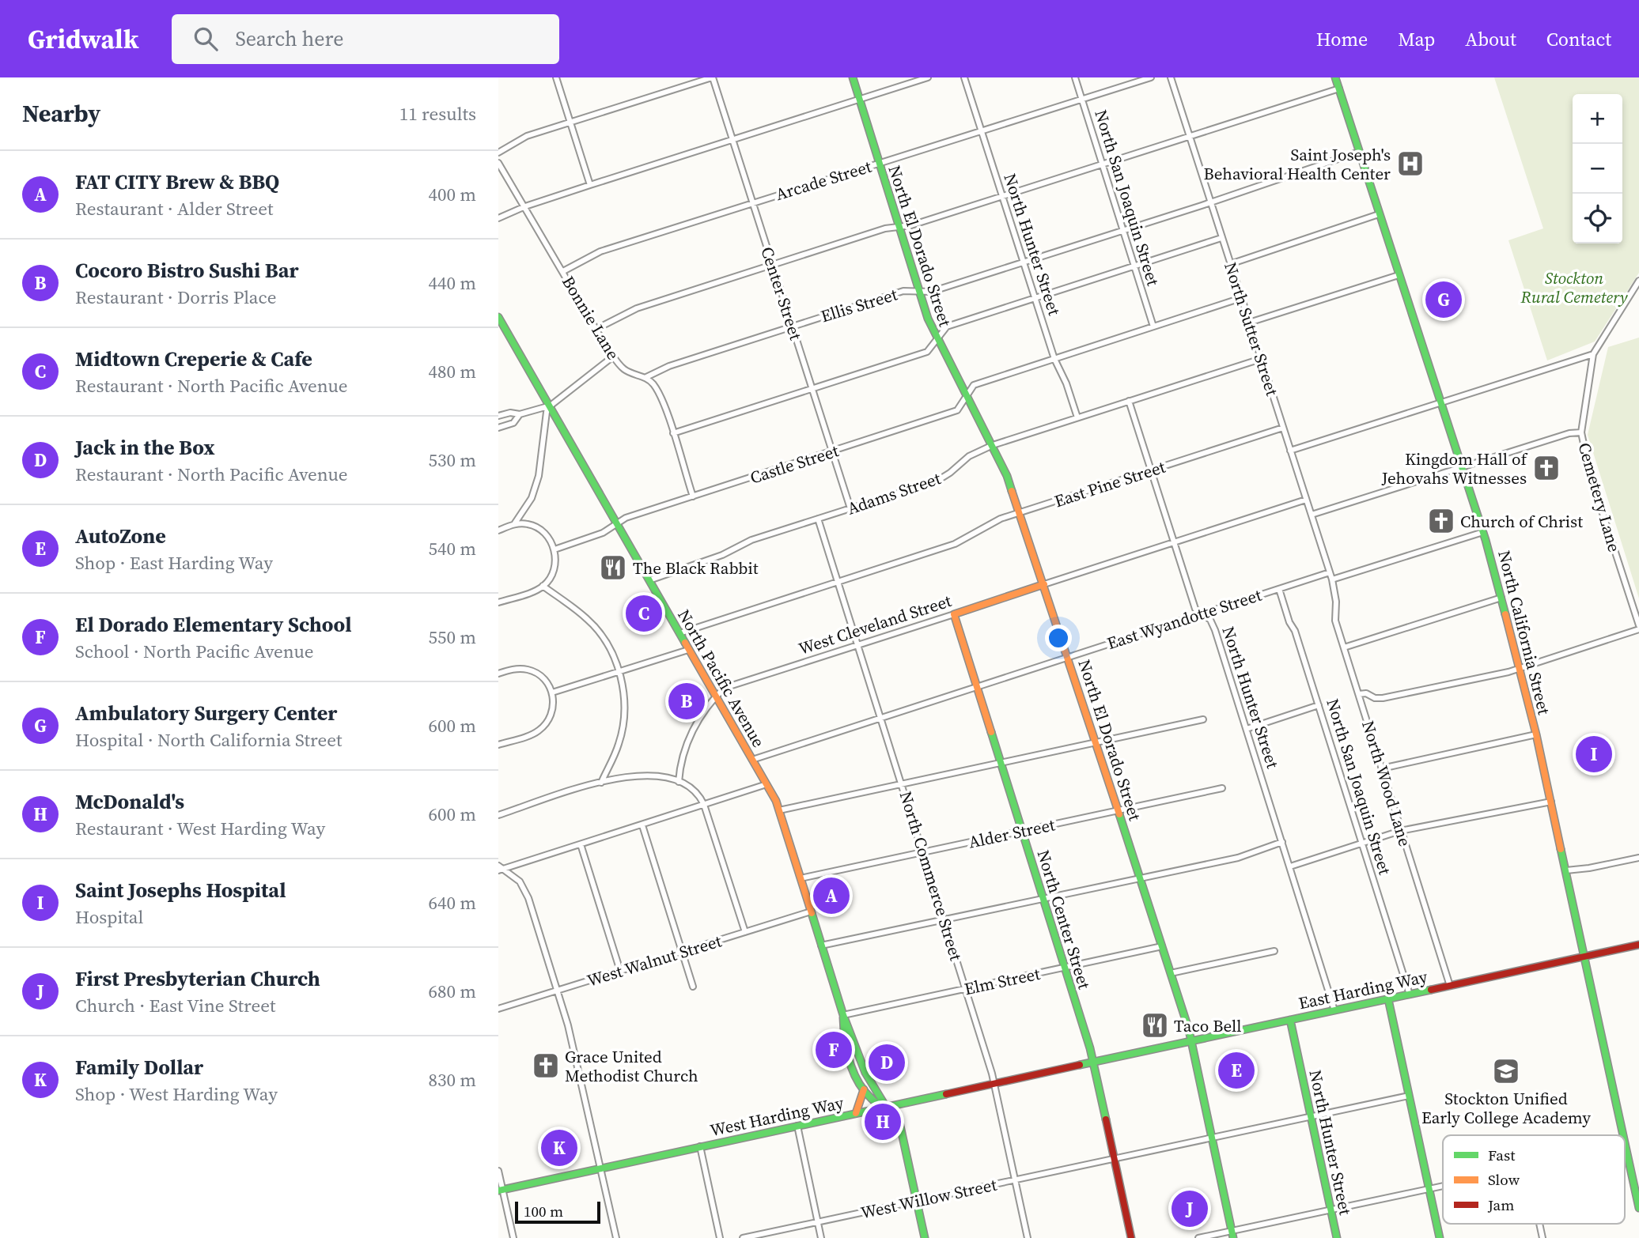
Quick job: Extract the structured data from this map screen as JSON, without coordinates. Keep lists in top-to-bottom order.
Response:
{
  "streets": {
    "street": [
      "Arcade Street",
      "North San Joaquin Street",
      "North Hunter Street",
      "North El Dorado Street",
      "Center Street",
      "Ellis Street",
      "Bonnie Lane",
      "North Sutter Street",
      "Castle Street",
      "East Pine Street",
      "Adams Street",
      "Cemetery Lane",
      "East Wyandotte Street",
      "West Cleveland Street",
      "North California Street",
      "North Pacific Avenue",
      "North Wood Lane",
      "Alder Street",
      "North Commerce Street",
      "North Center Street",
      "West Walnut Street",
      "Elm Street",
      "East Harding Way",
      "West Harding Way",
      "West Willow Street"
    ]
  },
  "crossings": [
    ["Arcade Street", "North San Joaquin Street"],
    ["Arcade Street", "North Hunter Street"],
    ["Arcade Street", "North El Dorado Street"],
    ["Arcade Street", "Center Street"],
    ["Arcade Street", "Bonnie Lane"],
    ["North San Joaquin Street", "Ellis Street"],
    ["North San Joaquin Street", "Castle Street"],
    ["North San Joaquin Street", "East Wyandotte Street"],
    ["North San Joaquin Street", "East Harding Way"],
    ["North Hunter Street", "Ellis Street"],
    ["North Hunter Street", "Castle Street"],
    ["North Hunter Street", "East Pine Street"],
    ["North Hunter Street", "Adams Street"],
    ["North Hunter Street", "East Wyandotte Street"],
    ["North Hunter Street", "East Harding Way"],
    ["North Hunter Street", "West Willow Street"],
    ["North El Dorado Street", "Ellis Street"],
    ["North El Dorado Street", "Castle Street"],
    ["North El Dorado Street", "East Pine Street"],
    ["North El Dorado Street", "Adams Street"],
    ["North El Dorado Street", "East Wyandotte Street"],
    ["North El Dorado Street", "West Cleveland Street"],
    ["North El Dorado Street", "Alder Street"],
    ["North El Dorado Street", "Elm Street"],
    ["North El Dorado Street", "East Harding Way"],
    ["North El Dorado Street", "West Willow Street"],
    ["Center Street", "Ellis Street"],
    ["Center Street", "Castle Street"],
    ["Center Street", "Adams Street"],
    ["Ellis Street", "Bonnie Lane"],
    ["Ellis Street", "North Sutter Street"],
    ["Ellis Street", "North California Street"],
    ["North Sutter Street", "Castle Street"],
    ["North Sutter Street", "East Pine Street"],
    ["North Sutter Street", "Adams Street"],
    ["North Sutter Street", "East Wyandotte Street"],
    ["North Sutter Street", "North Wood Lane"],
    ["Castle Street", "North Pacific Avenue"],
    ["East Pine Street", "North Pacific Avenue"],
    ["East Pine Street", "North Commerce Street"],
    ["Adams Street", "North Pacific Avenue"],
    ["Adams Street", "North Commerce Street"],
    ["East Wyandotte Street", "North Pacific Avenue"],
    ["East Wyandotte Street", "North Commerce Street"],
    ["East Wyandotte Street", "North Center Street"],
    ["West Cleveland Street", "North Pacific Avenue"],
    ["West Cleveland Street", "North Commerce Street"],
    ["West Cleveland Street", "North Center Street"],
    ["North California Street", "East Harding Way"],
    ["North Pacific Avenue", "Alder Street"],
    ["North Pacific Avenue", "West Walnut Street"],
    ["North Pacific Avenue", "Elm Street"],
    ["North Pacific Avenue", "West Harding Way"],
    ["North Wood Lane", "East Harding Way"],
    ["Alder Street", "North Commerce Street"],
    ["Alder Street", "North Center Street"],
    ["North Commerce Street", "Elm Street"],
    ["North Commerce Street", "West Harding Way"],
    ["North Commerce Street", "West Willow Street"],
    ["North Center Street", "Elm Street"],
    ["North Center Street", "East Harding Way"],
    ["North Center Street", "West Harding Way"],
    ["North Center Street", "West Willow Street"],
    ["East Harding Way", "West Harding Way"]
  ],
  "parks": ["Stockton Rural Cemetery"],
  "places": {
    "hospital": ["Saint Joseph's Behavioral Health Center"],
    "church": ["Kingdom Hall of Jehovahs Witnesses", "Church of Christ", "Grace United Methodist Church"],
    "restaurant": ["The Black Rabbit", "Taco Bell"],
    "school or university": ["Stockton Unified Early College Academy"]
  },
  "legend": ["Fast", "Slow", "Jam"],
  "scale_bar": "100 m",
  "page": {
    "header": "Gridwalk",
    "search": "Search here",
    "nav": [
      "Home",
      "Map",
      "About",
      "Contact"
    ],
    "heading": ["Nearby", "11 results"],
    "map_buttons": ["+", "−"],
    "list": [
      {
        "mark": "A",
        "name": "FAT CITY Brew & BBQ",
        "note": "Restaurant · Alder Street",
        "value": "400 m"
      },
      {
        "mark": "B",
        "name": "Cocoro Bistro Sushi Bar",
        "note": "Restaurant · Dorris Place",
        "value": "440 m"
      },
      {
        "mark": "C",
        "name": "Midtown Creperie & Cafe",
        "note": "Restaurant · North Pacific Avenue",
        "value": "480 m"
      },
      {
        "mark": "D",
        "name": "Jack in the Box",
        "note": "Restaurant · North Pacific Avenue",
        "value": "530 m"
      },
      {
        "mark": "E",
        "name": "AutoZone",
        "note": "Shop · East Harding Way",
        "value": "540 m"
      },
      {
        "mark": "F",
        "name": "El Dorado Elementary School",
        "note": "School · North Pacific Avenue",
        "value": "550 m"
      },
      {
        "mark": "G",
        "name": "Ambulatory Surgery Center",
        "note": "Hospital · North California Street",
        "value": "600 m"
      },
      {
        "mark": "H",
        "name": "McDonald's",
        "note": "Restaurant · West Harding Way",
        "value": "600 m"
      },
      {
        "mark": "I",
        "name": "Saint Josephs Hospital",
        "note": "Hospital",
        "value": "640 m"
      },
      {
        "mark": "J",
        "name": "First Presbyterian Church",
        "note": "Church · East Vine Street",
        "value": "680 m"
      },
      {
        "mark": "K",
        "name": "Family Dollar",
        "note": "Shop · West Harding Way",
        "value": "830 m"
      }
    ],
    "pins": [
      "G",
      "C",
      "B",
      "I",
      "A",
      "F",
      "D",
      "E",
      "H",
      "K",
      "J"
    ],
    "scale": "100 m"
  }
}
